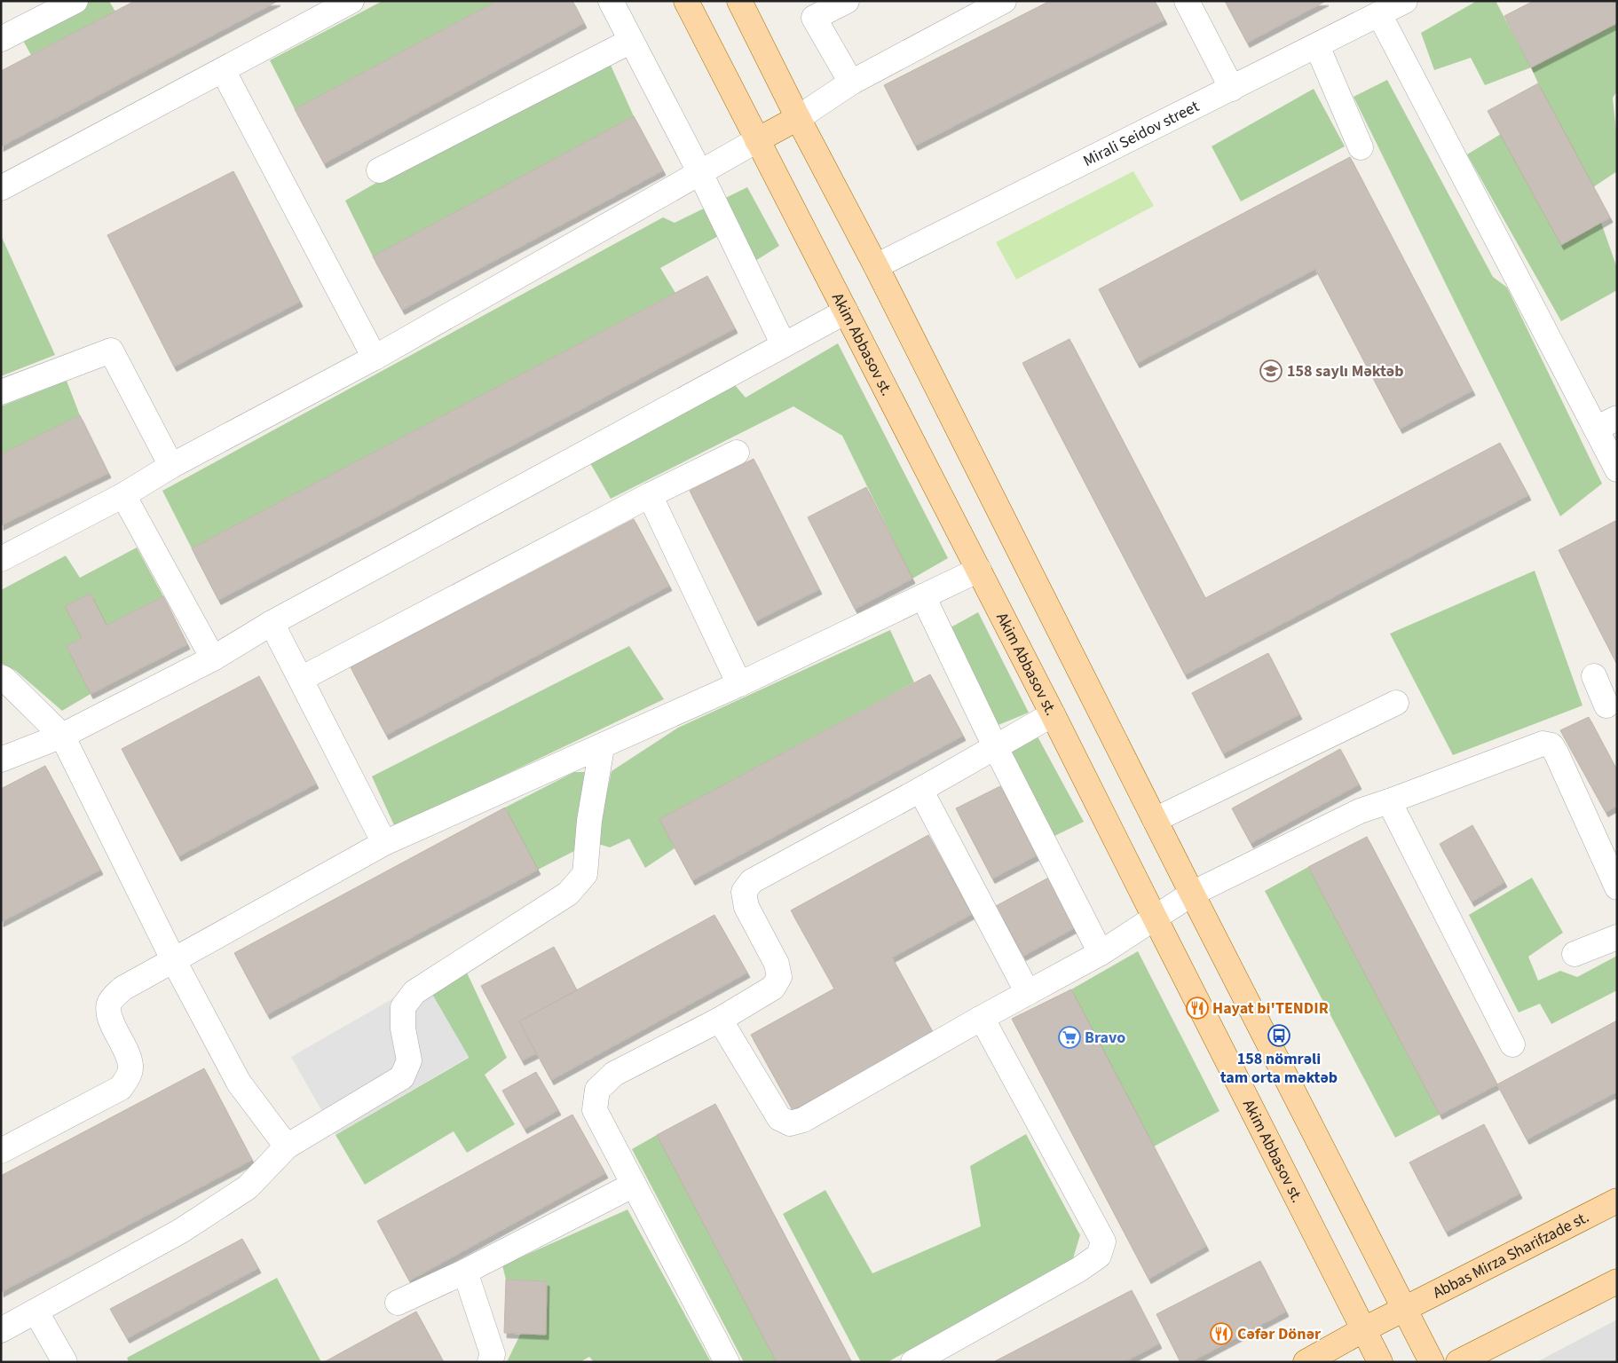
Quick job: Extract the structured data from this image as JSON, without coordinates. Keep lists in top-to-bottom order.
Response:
{
  "streets": {
    "main road": ["Akim Abbasov st.", "Abbas Mirza Sharifzade st."],
    "street": ["Mirali Seidov street"]
  },
  "crossings": [
    ["Akim Abbasov st.", "Abbas Mirza Sharifzade st."]
  ],
  "places": {
    "school or university": ["158 saylı Məktəb"],
    "restaurant": ["Hayat bi'TENDIR", "Cəfər Dönər"],
    "bus stop": ["158 nömrəli tam orta məktəb"],
    "supermarket": ["Bravo"]
  }
}
